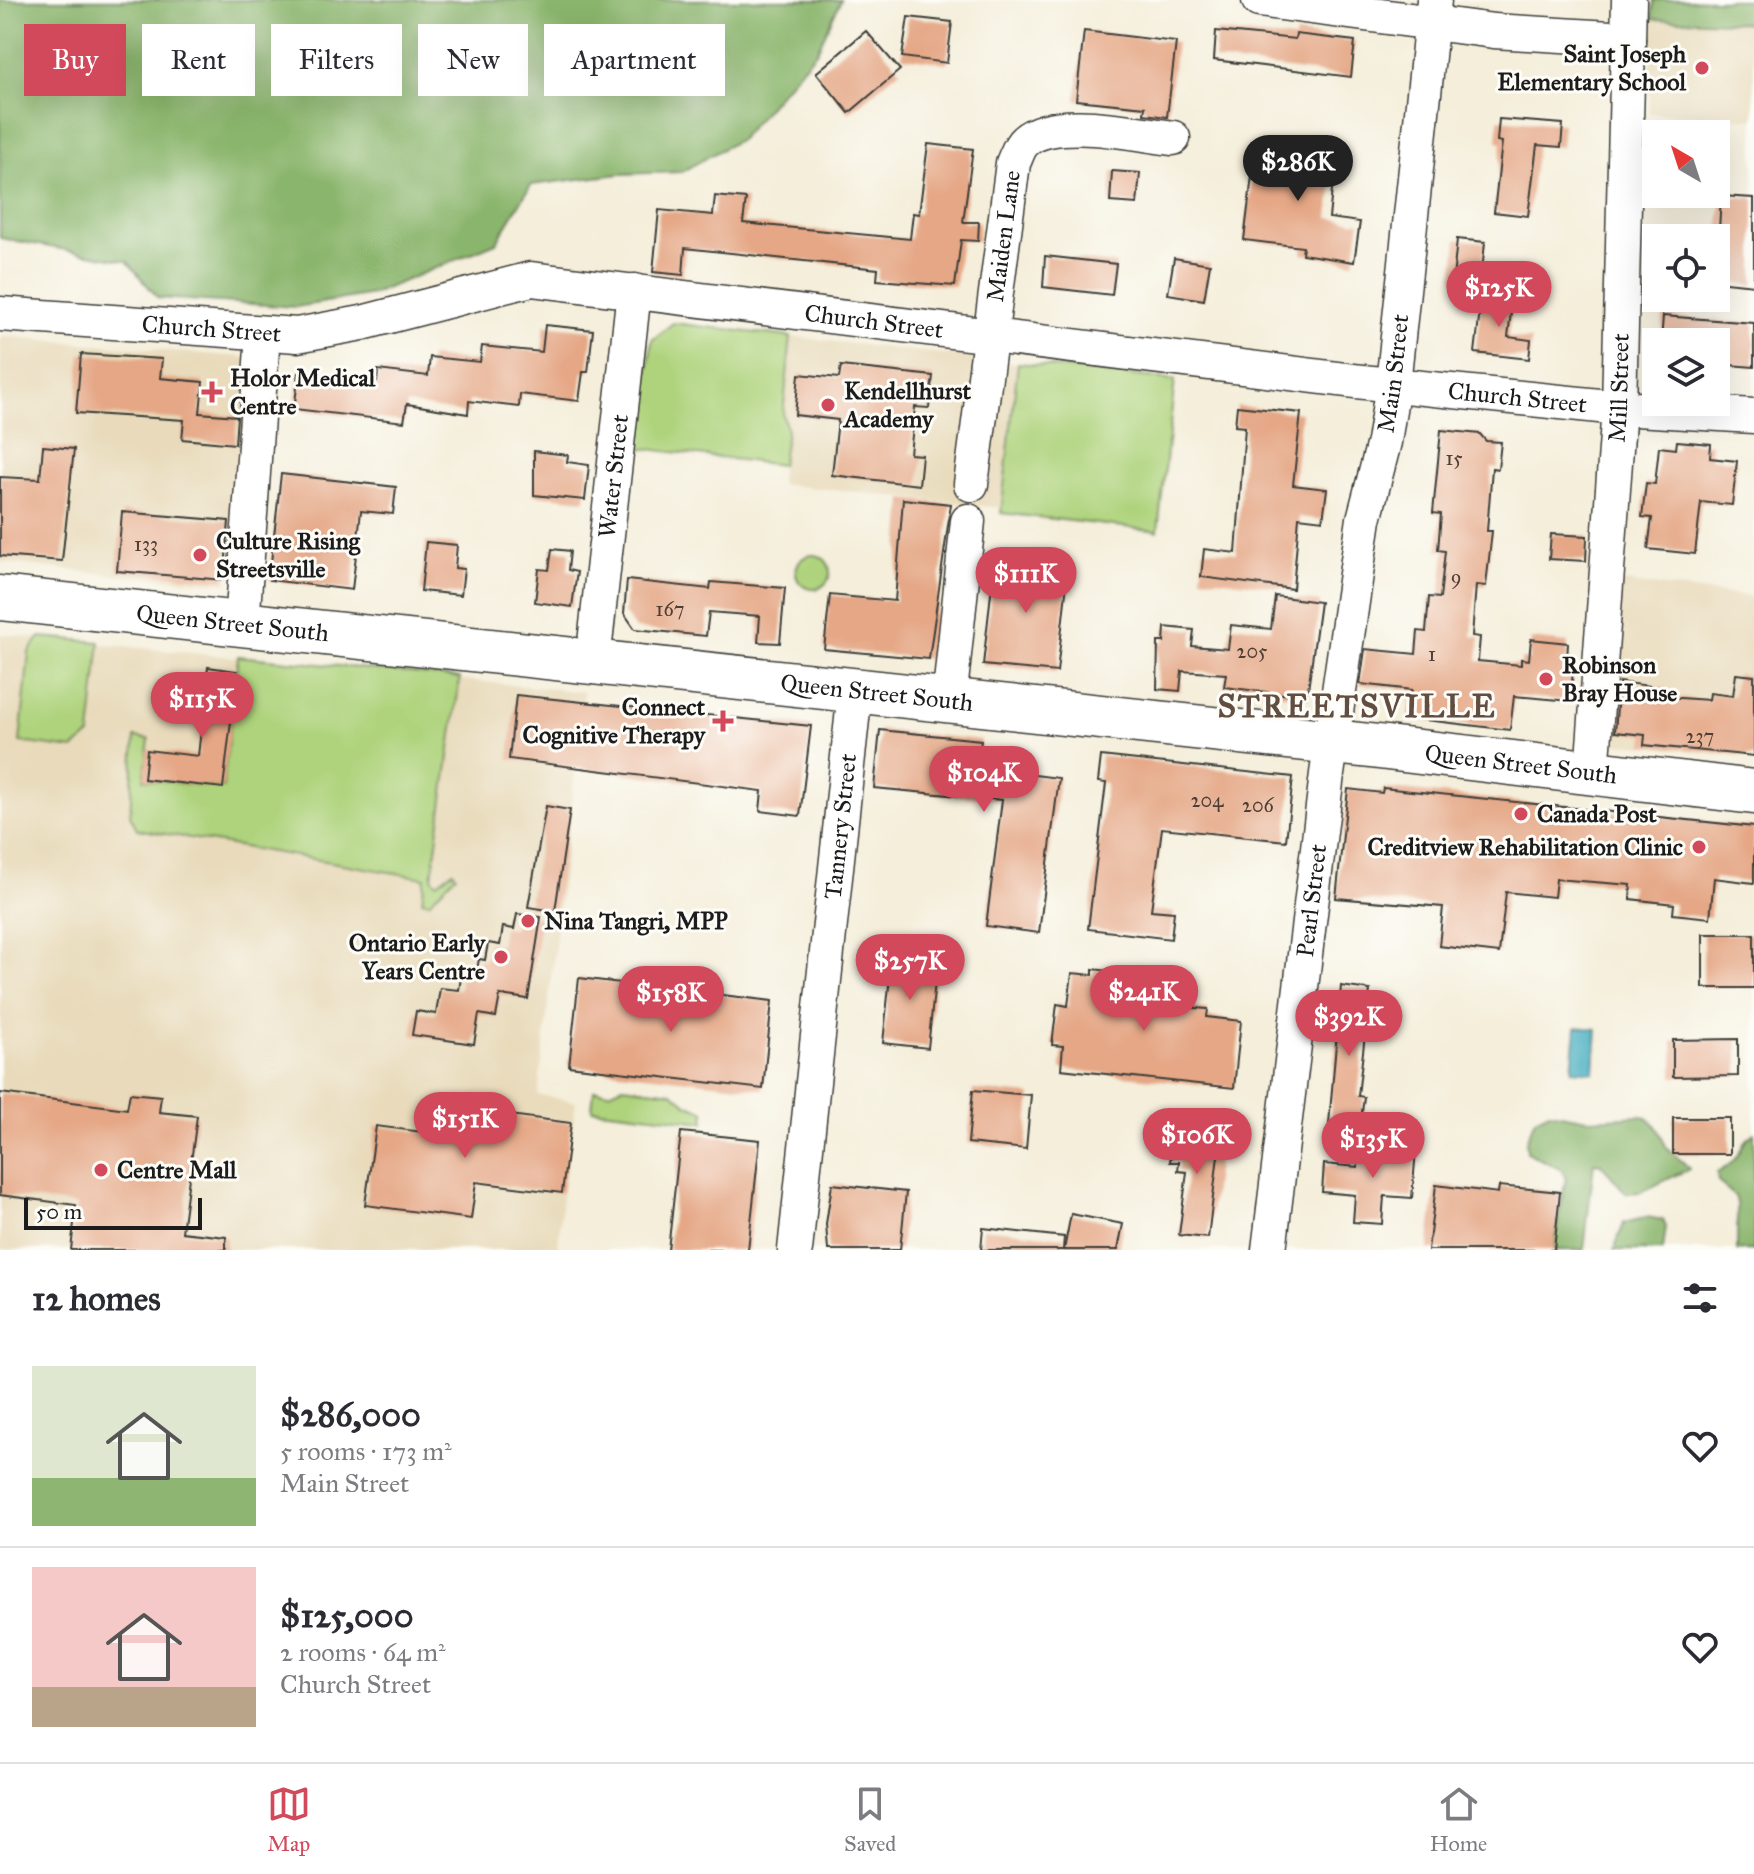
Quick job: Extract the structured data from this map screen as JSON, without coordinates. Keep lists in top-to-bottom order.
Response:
{
  "streets": {
    "main road": ["Queen Street South"],
    "street": [
      "Maiden Lane",
      "Church Street",
      "Main Street",
      "Mill Street",
      "Water Street",
      "Tannery Street",
      "Pearl Street"
    ]
  },
  "crossings": [
    ["Maiden Lane", "Church Street"],
    ["Church Street", "Main Street"],
    ["Church Street", "Mill Street"],
    ["Church Street", "Water Street"],
    ["Main Street", "Queen Street South"],
    ["Main Street", "Pearl Street"],
    ["Mill Street", "Queen Street South"],
    ["Water Street", "Queen Street South"],
    ["Queen Street South", "Tannery Street"],
    ["Queen Street South", "Pearl Street"]
  ],
  "districts": ["STREETSVILLE"],
  "places": {
    "other": [
      "Saint Joseph Elementary School",
      "Kendellhurst Academy",
      "Culture Rising Streetsville",
      "Robinson Bray House",
      "Canada Post",
      "Creditview Rehabilitation Clinic",
      "Nina Tangri, MPP",
      "Ontario Early Years Centre",
      "Centre Mall"
    ],
    "health": ["Holor Medical Centre", "Connect Cognitive Therapy"]
  },
  "house_numbers": [
    "15",
    "133",
    "9",
    "167",
    "205",
    "1",
    "237",
    "204",
    "206"
  ],
  "scale_bar": "50 m",
  "north": "top left",
  "page": {
    "chip": [
      "Buy",
      "Rent",
      "Filters",
      "New",
      "Apartment"
    ],
    "price": [
      "$286K",
      "$125K",
      "$111K",
      "$115K",
      "$104K",
      "$257K",
      "$241K",
      "$158K",
      "$392K",
      "$151K",
      "$106K",
      "$135K"
    ],
    "scale": "50 m",
    "heading": "12 homes",
    "list": [
      {
        "name": "$286,000",
        "note": "5 rooms · 173 m² · Main Street"
      },
      {
        "name": "$125,000",
        "note": "2 rooms · 64 m² · Church Street"
      }
    ],
    "tabs": ["Map", "Saved", "Home"]
  }
}
